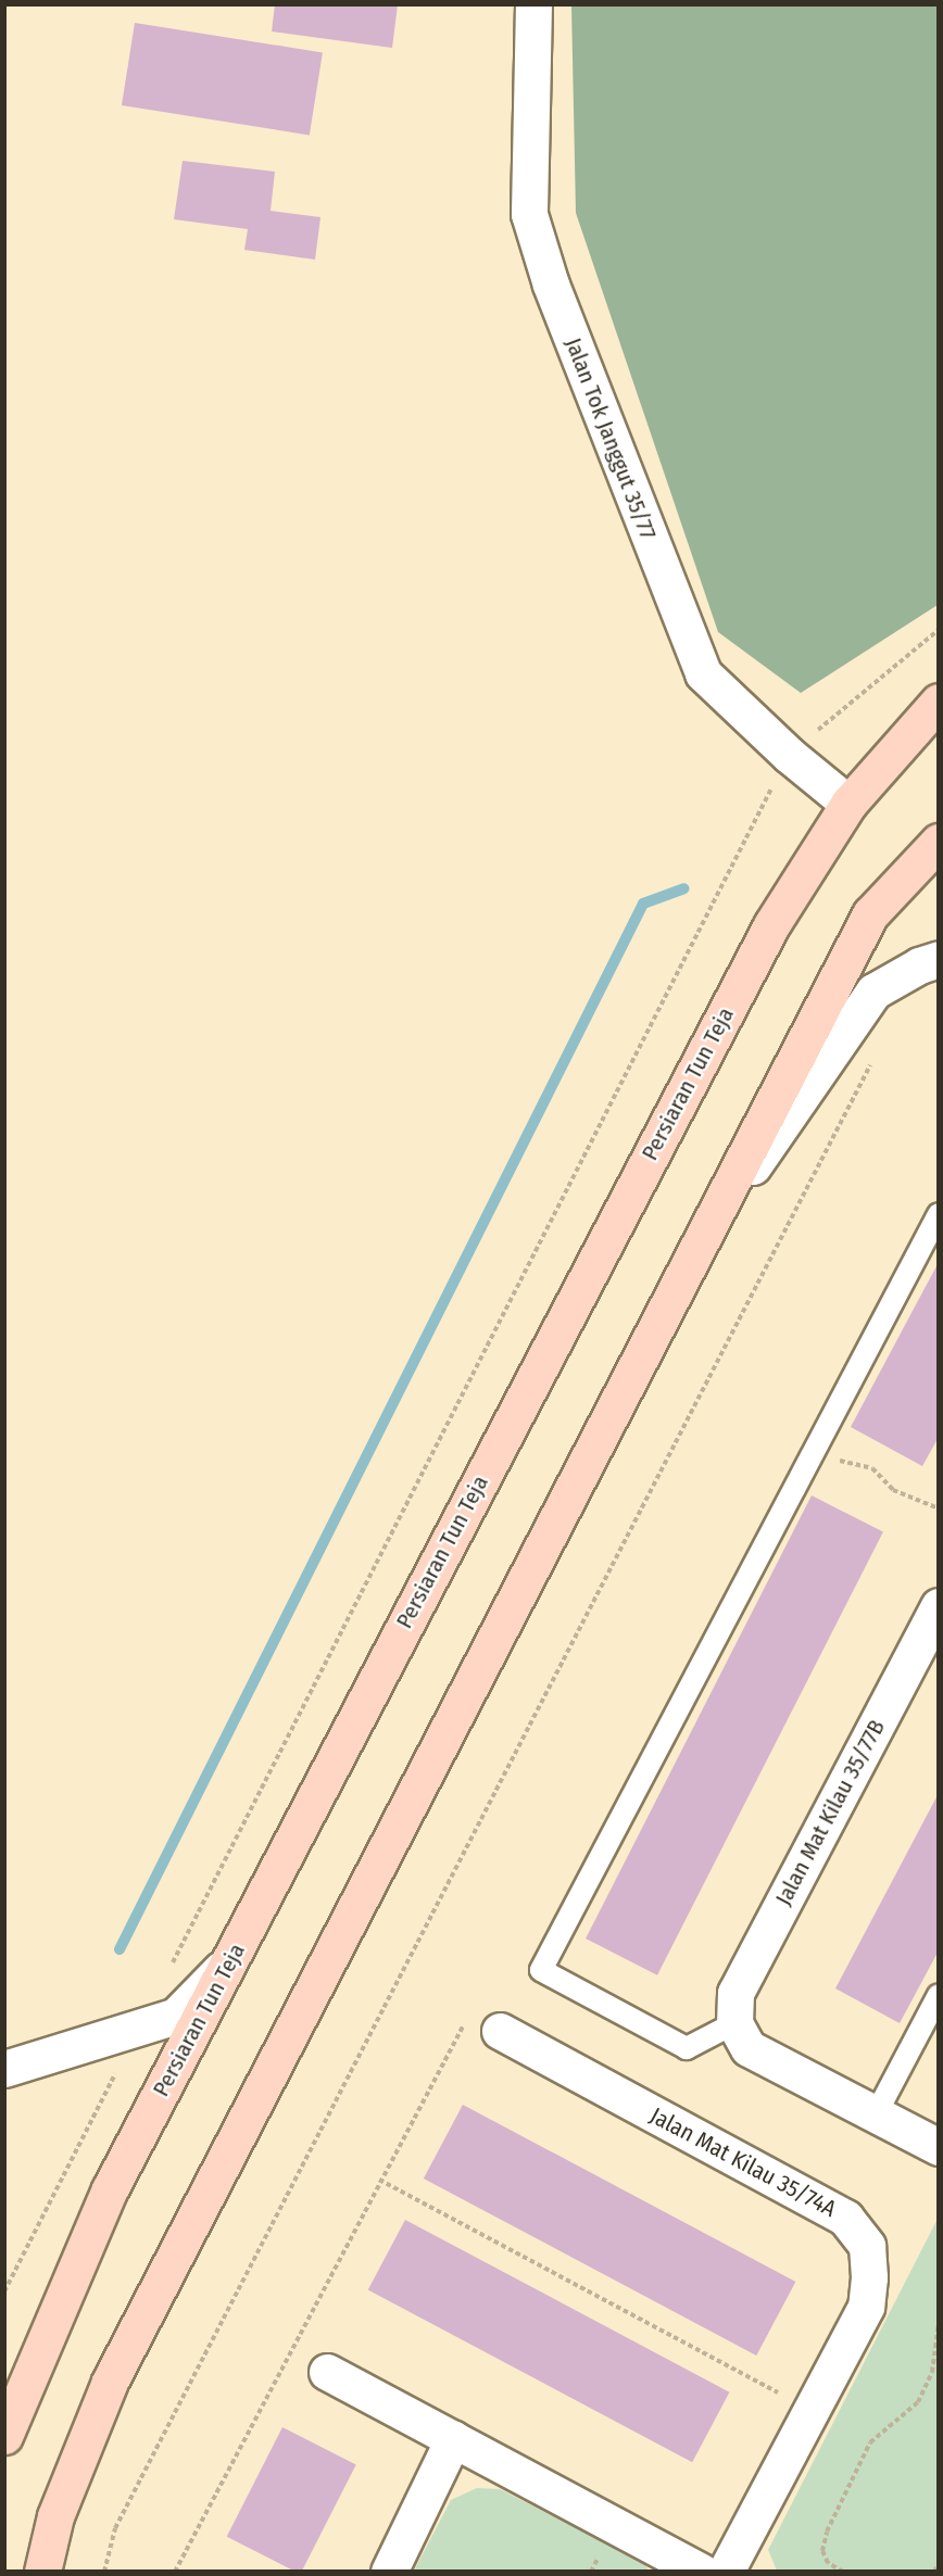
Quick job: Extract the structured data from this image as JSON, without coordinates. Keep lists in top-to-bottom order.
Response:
{
  "streets": {
    "main road": ["Persiaran Tun Teja"],
    "street": ["Jalan Tok Janggut 35/77", "Jalan Mat Kilau 35/77B", "Jalan Mat Kilau 35/74A"]
  },
  "crossings": [
    ["Jalan Tok Janggut 35/77", "Persiaran Tun Teja"]
  ]
}
